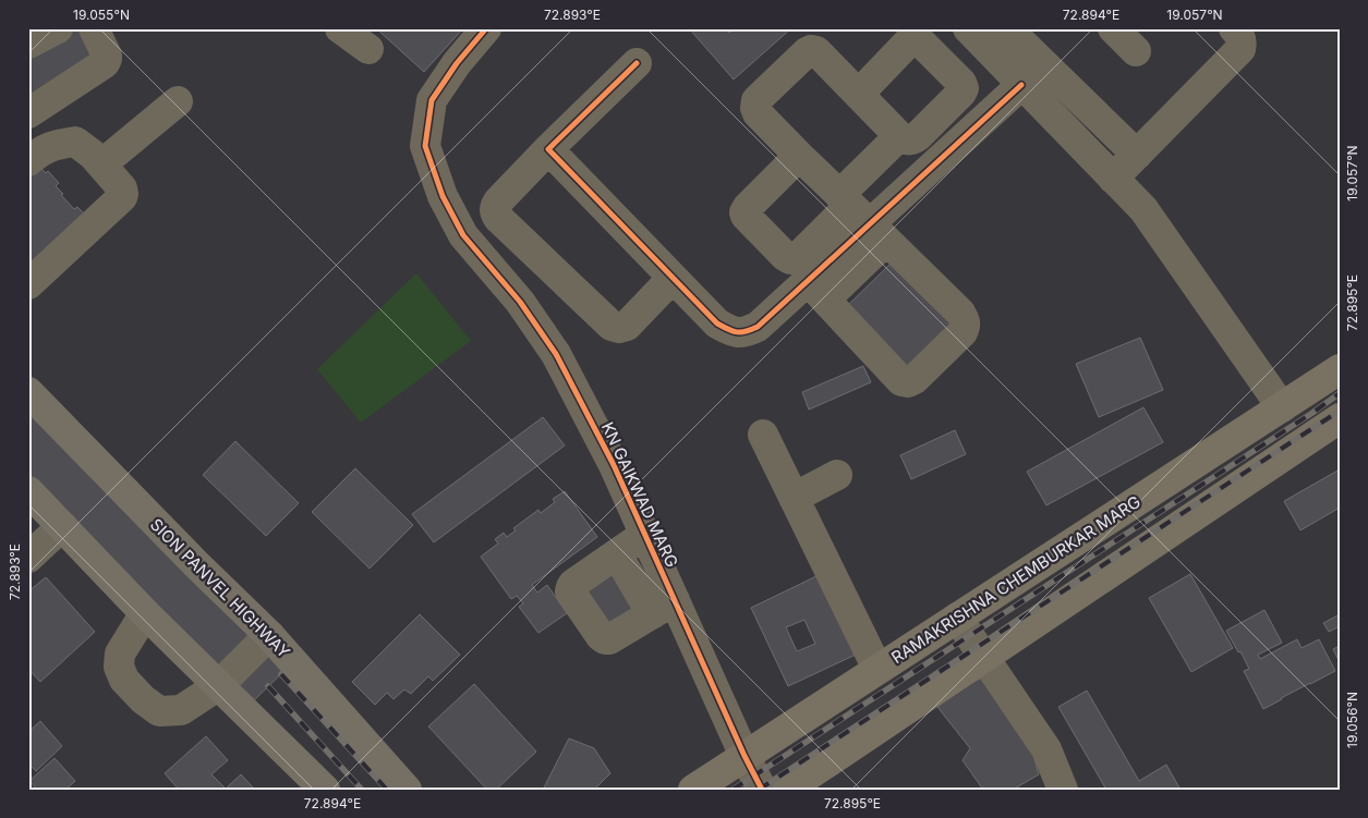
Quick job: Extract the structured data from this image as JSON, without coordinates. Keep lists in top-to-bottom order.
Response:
{
  "streets": {
    "highway": ["SION PANVEL HIGHWAY"],
    "main road": ["RAMAKRISHNA CHEMBURKAR MARG"],
    "street": ["KN GAIKWAD MARG"]
  },
  "crossings": [
    ["KN GAIKWAD MARG", "RAMAKRISHNA CHEMBURKAR MARG"]
  ],
  "coordinates": [
    "19.055°N",
    "72.893°E",
    "72.894°E",
    "19.057°N",
    "72.895°E",
    "19.056°N"
  ]
}
